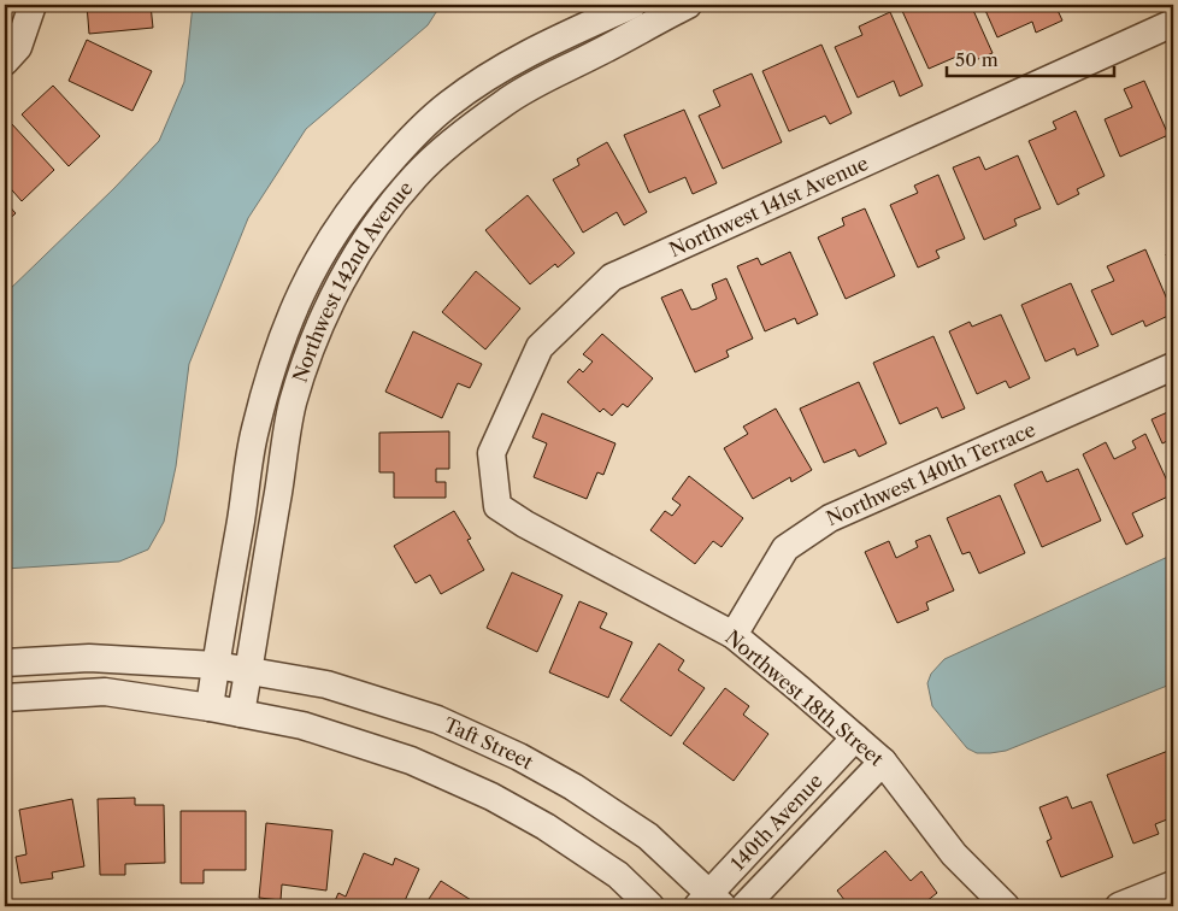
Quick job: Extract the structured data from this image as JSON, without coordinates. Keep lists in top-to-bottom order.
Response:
{
  "streets": {
    "street": [
      "Northwest 141st Avenue",
      "Northwest 142nd Avenue",
      "Northwest 140th Terrace",
      "Northwest 18th Street",
      "Taft Street",
      "140th Avenue"
    ]
  },
  "crossings": [
    ["Northwest 141st Avenue", "Northwest 18th Street"],
    ["Northwest 142nd Avenue", "Taft Street"],
    ["Northwest 140th Terrace", "Northwest 18th Street"],
    ["Northwest 18th Street", "140th Avenue"],
    ["Taft Street", "140th Avenue"]
  ],
  "scale_bar": "50 m"
}
